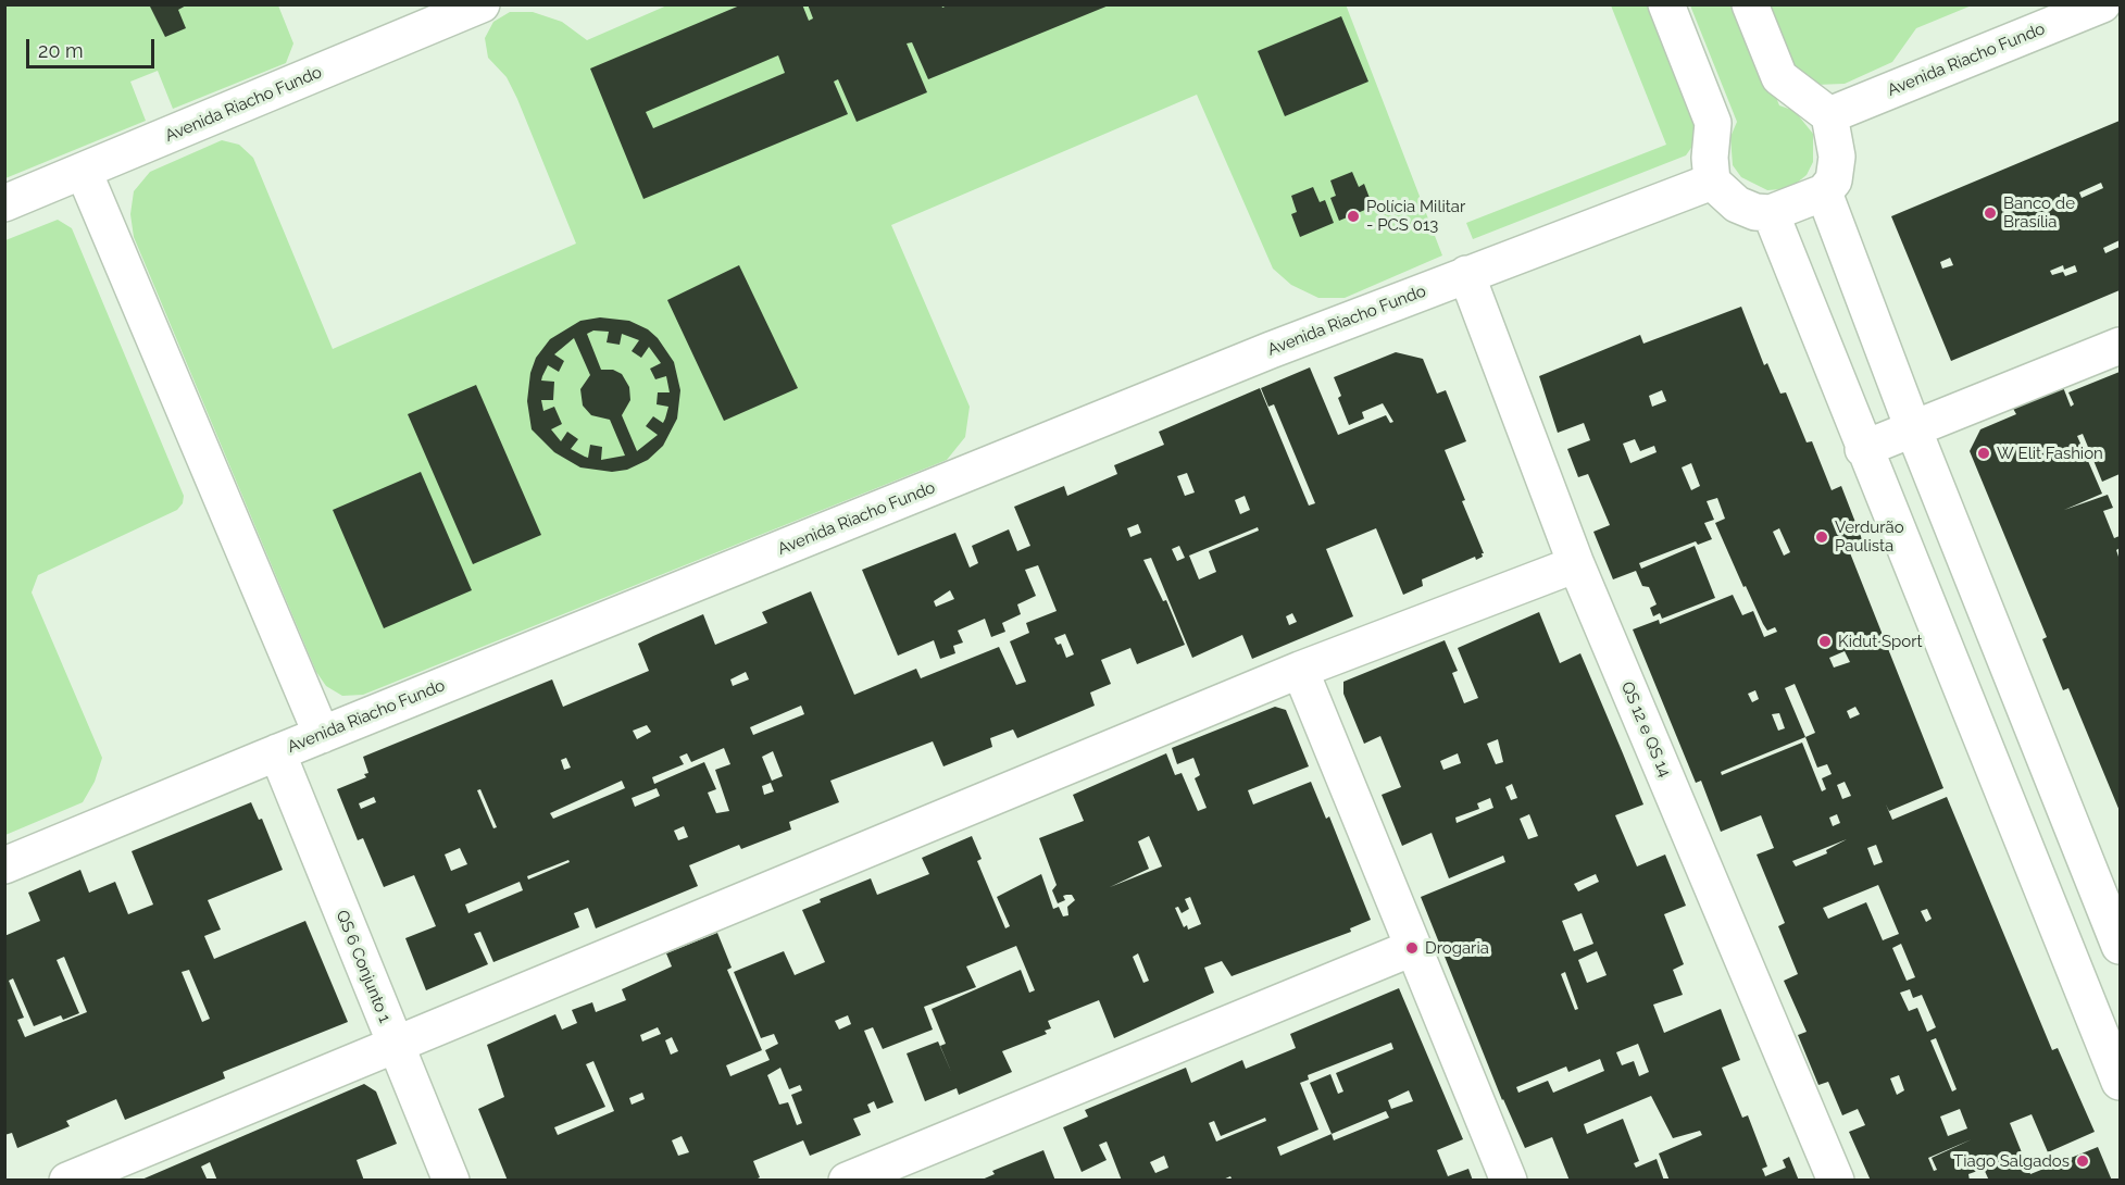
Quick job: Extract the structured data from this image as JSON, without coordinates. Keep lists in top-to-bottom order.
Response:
{
  "streets": {
    "street": ["Avenida Riacho Fundo", "QS 12 e QS 14", "QS 6 Conjunto 1"]
  },
  "crossings": [
    ["Avenida Riacho Fundo", "QS 12 e QS 14"],
    ["Avenida Riacho Fundo", "QS 6 Conjunto 1"]
  ],
  "places": [
    "Banco de Brasília",
    "Polícia Militar - PCS 013",
    "W Elit Fashion",
    "Verdurão Paulista",
    "Kidut Sport",
    "Drogaria",
    "Tiago Salgados"
  ],
  "scale_bar": "20 m"
}
